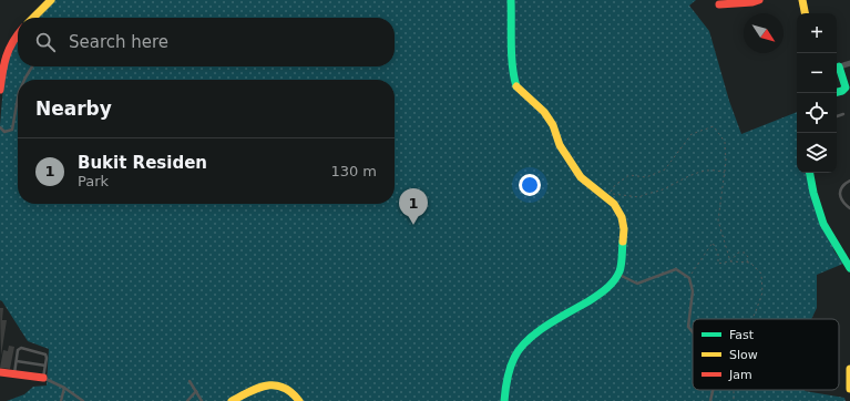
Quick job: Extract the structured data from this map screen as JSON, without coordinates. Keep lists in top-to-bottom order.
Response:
{
  "legend": ["Fast", "Slow", "Jam"],
  "north": "bottom right",
  "page": {
    "map_buttons": ["+", "−"],
    "search": "Search here",
    "heading": "Nearby",
    "list": [
      {
        "mark": "1",
        "name": "Bukit Residen",
        "note": "Park",
        "value": "130 m"
      }
    ],
    "pins": "1"
  }
}
